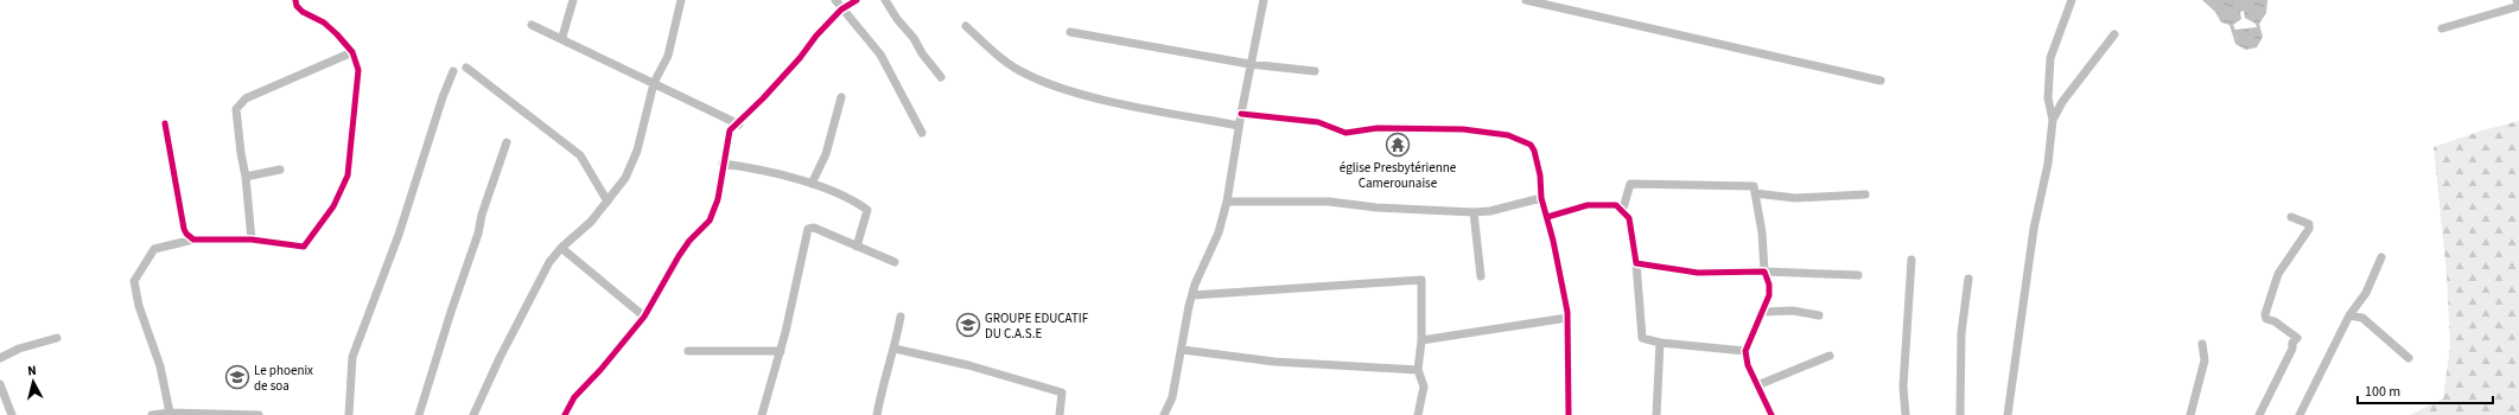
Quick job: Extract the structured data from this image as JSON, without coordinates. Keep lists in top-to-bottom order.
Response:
{
  "places": {
    "temple": ["église Presbytérienne Camerounaise"],
    "school or university": ["GROUPE EDUCATIF DU C.A.S.E", "Le phoenix de soa"]
  },
  "scale_bar": "100 m",
  "north": "top"
}
